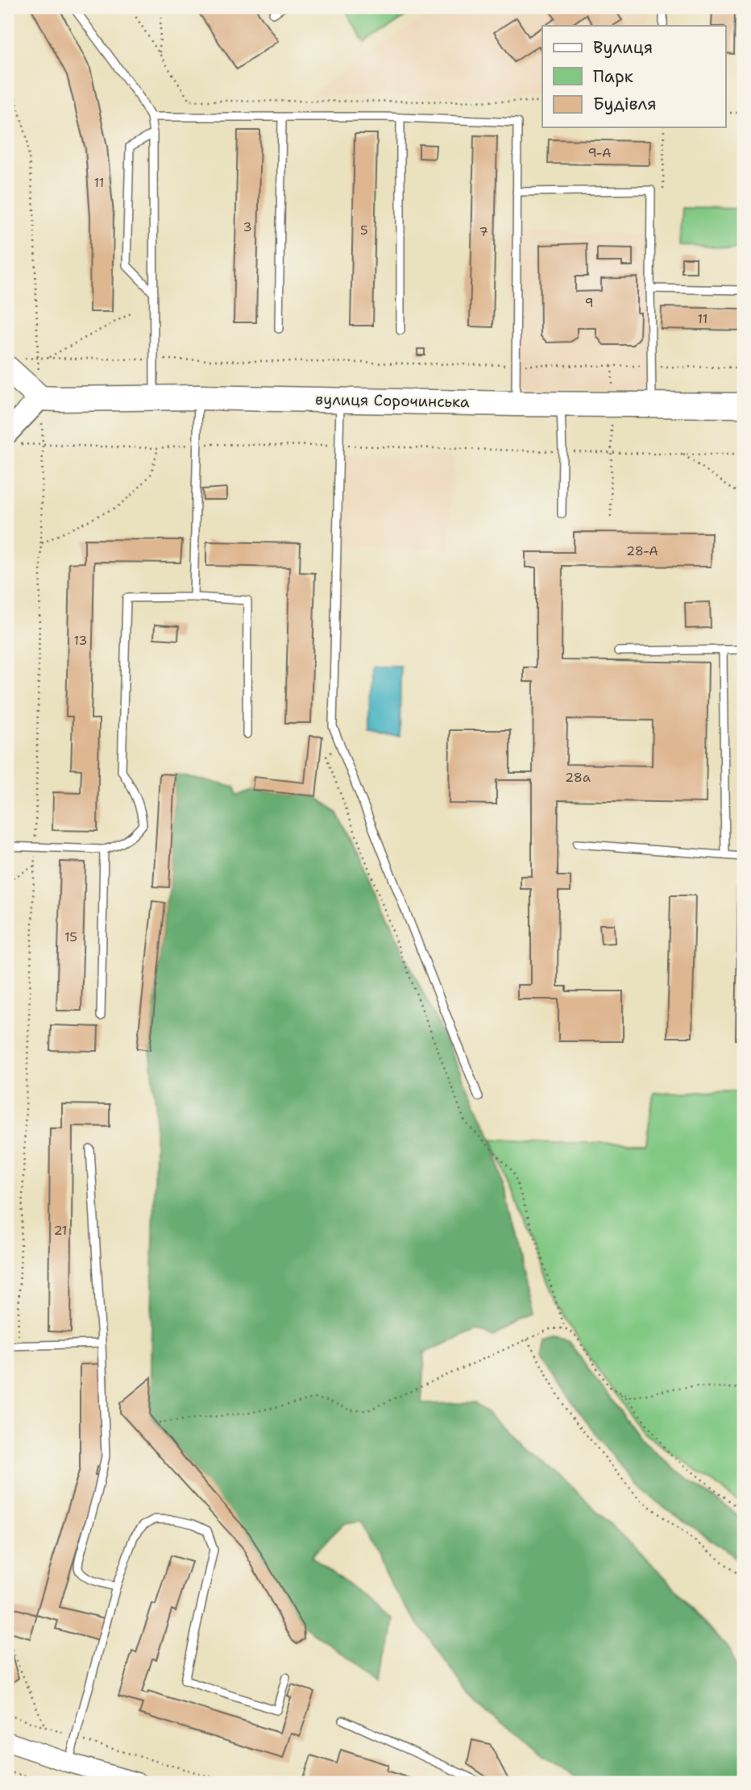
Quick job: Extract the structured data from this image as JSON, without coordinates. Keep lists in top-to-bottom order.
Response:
{
  "streets": {
    "main road": ["вулиця Сорочинська"]
  },
  "house_numbers": [
    "9-А",
    "11",
    "3",
    "5",
    "7",
    "9",
    "11",
    "28-А",
    "13",
    "28а",
    "15",
    "21"
  ],
  "legend": ["Вулиця", "Парк", "Будівля"]
}
